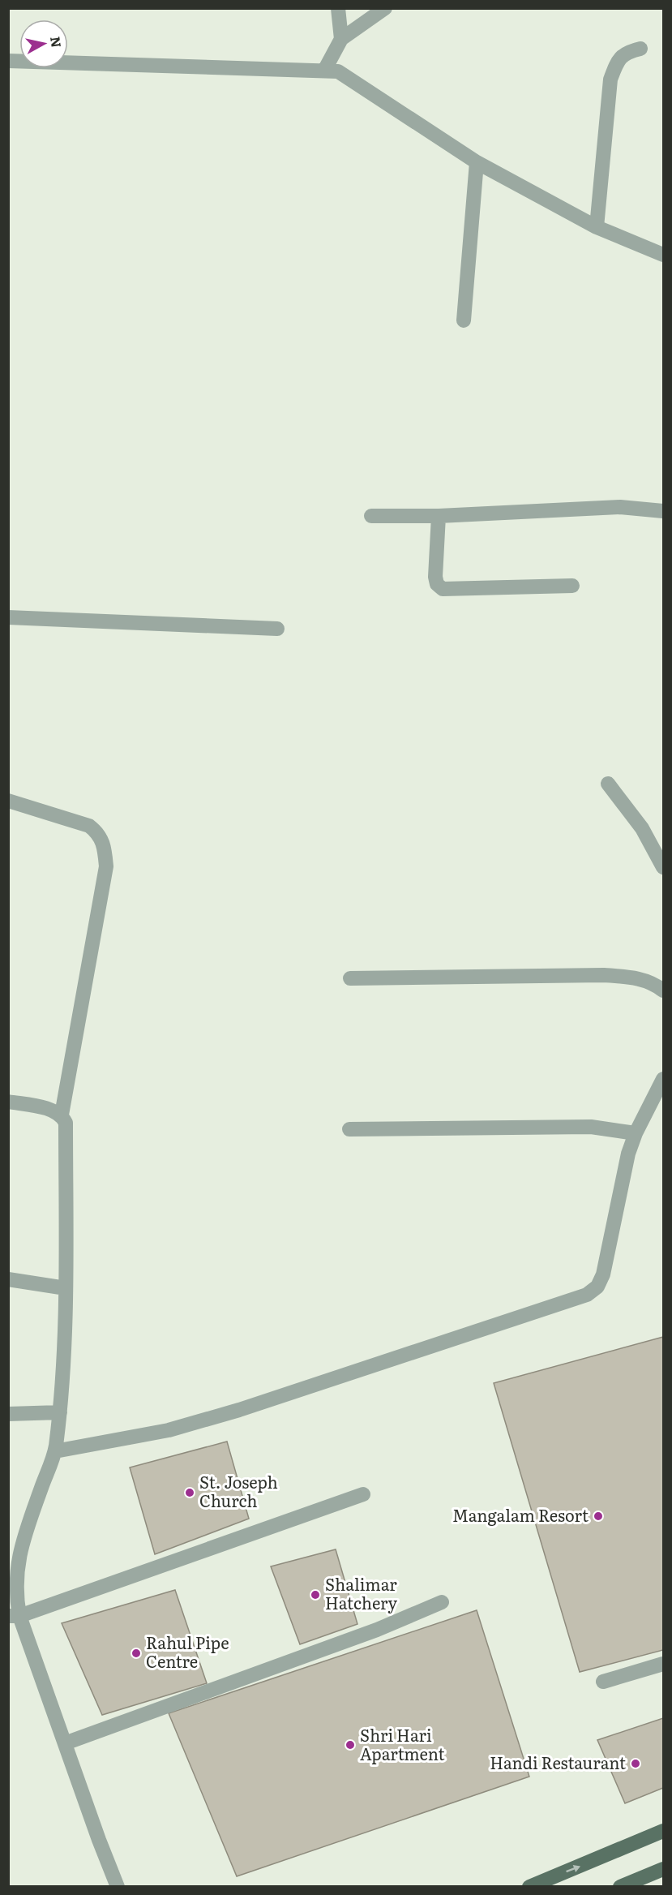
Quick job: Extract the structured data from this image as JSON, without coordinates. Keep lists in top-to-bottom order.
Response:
{
  "places": [
    "St. Joseph Church",
    "Mangalam Resort",
    "Shalimar Hatchery",
    "Rahul Pipe Centre",
    "Shri Hari Apartment",
    "Handi Restaurant"
  ],
  "north": "right"
}
